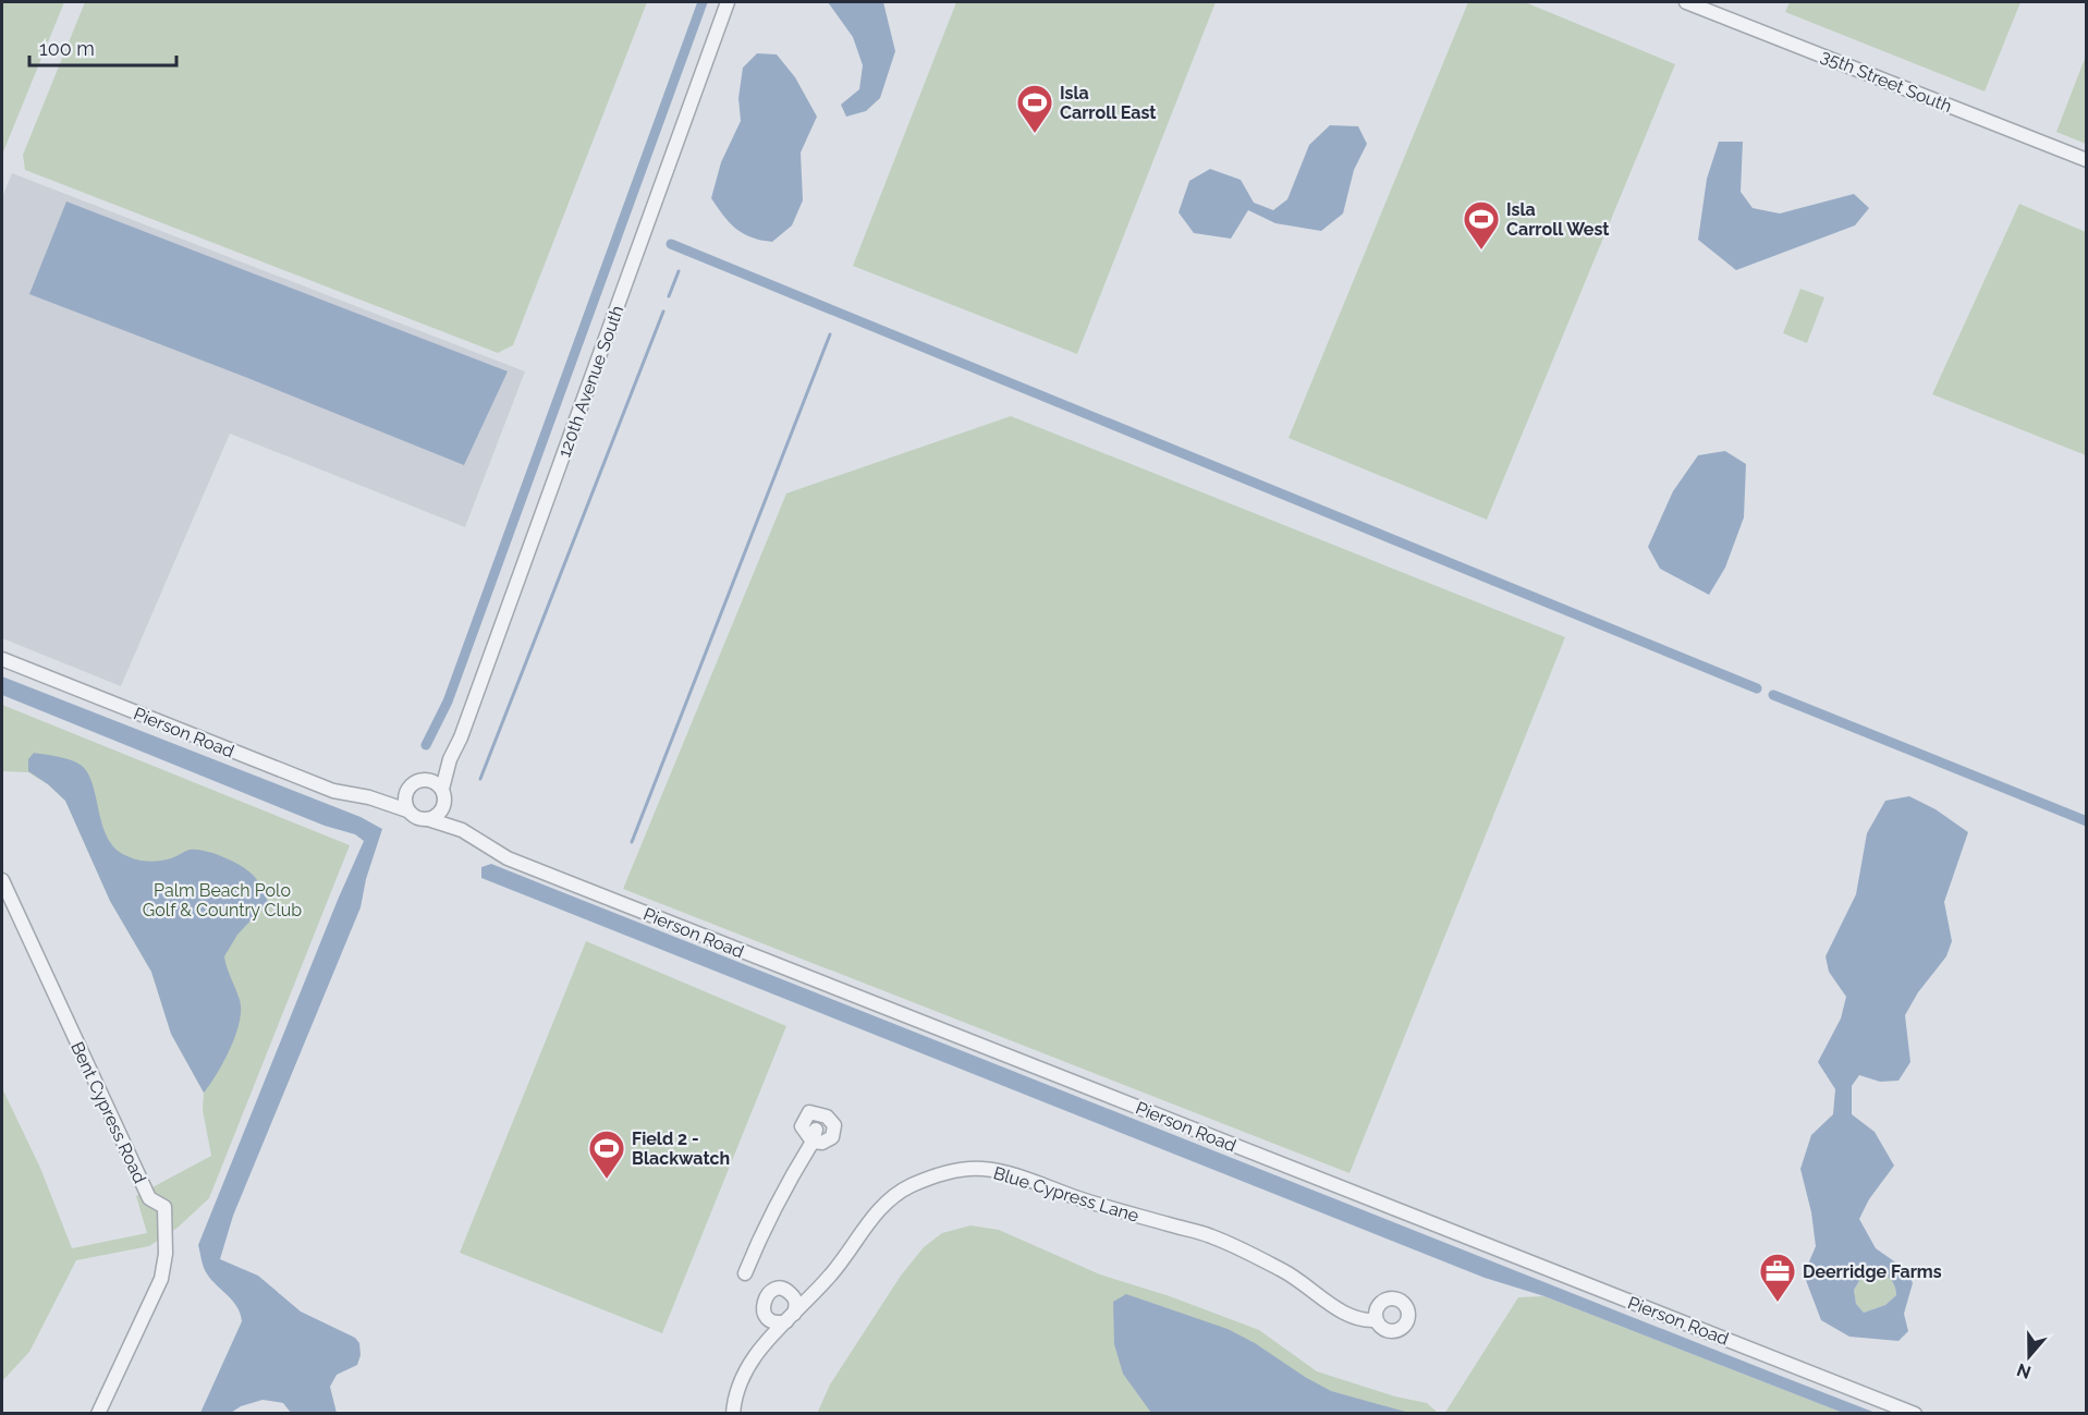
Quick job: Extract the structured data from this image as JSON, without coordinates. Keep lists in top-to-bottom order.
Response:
{
  "streets": {
    "street": [
      "35th Street South",
      "120th Avenue South",
      "Pierson Road",
      "Bent Cypress Road",
      "Blue Cypress Lane"
    ]
  },
  "crossings": [
    ["120th Avenue South", "Pierson Road"]
  ],
  "parks": ["Palm Beach Polo Golf & Country Club"],
  "places": {
    "sports": ["Isla Carroll East", "Isla Carroll West", "Field 2 - Blackwatch"],
    "office": ["Deerridge Farms"]
  },
  "scale_bar": "100 m",
  "north": "bottom"
}
